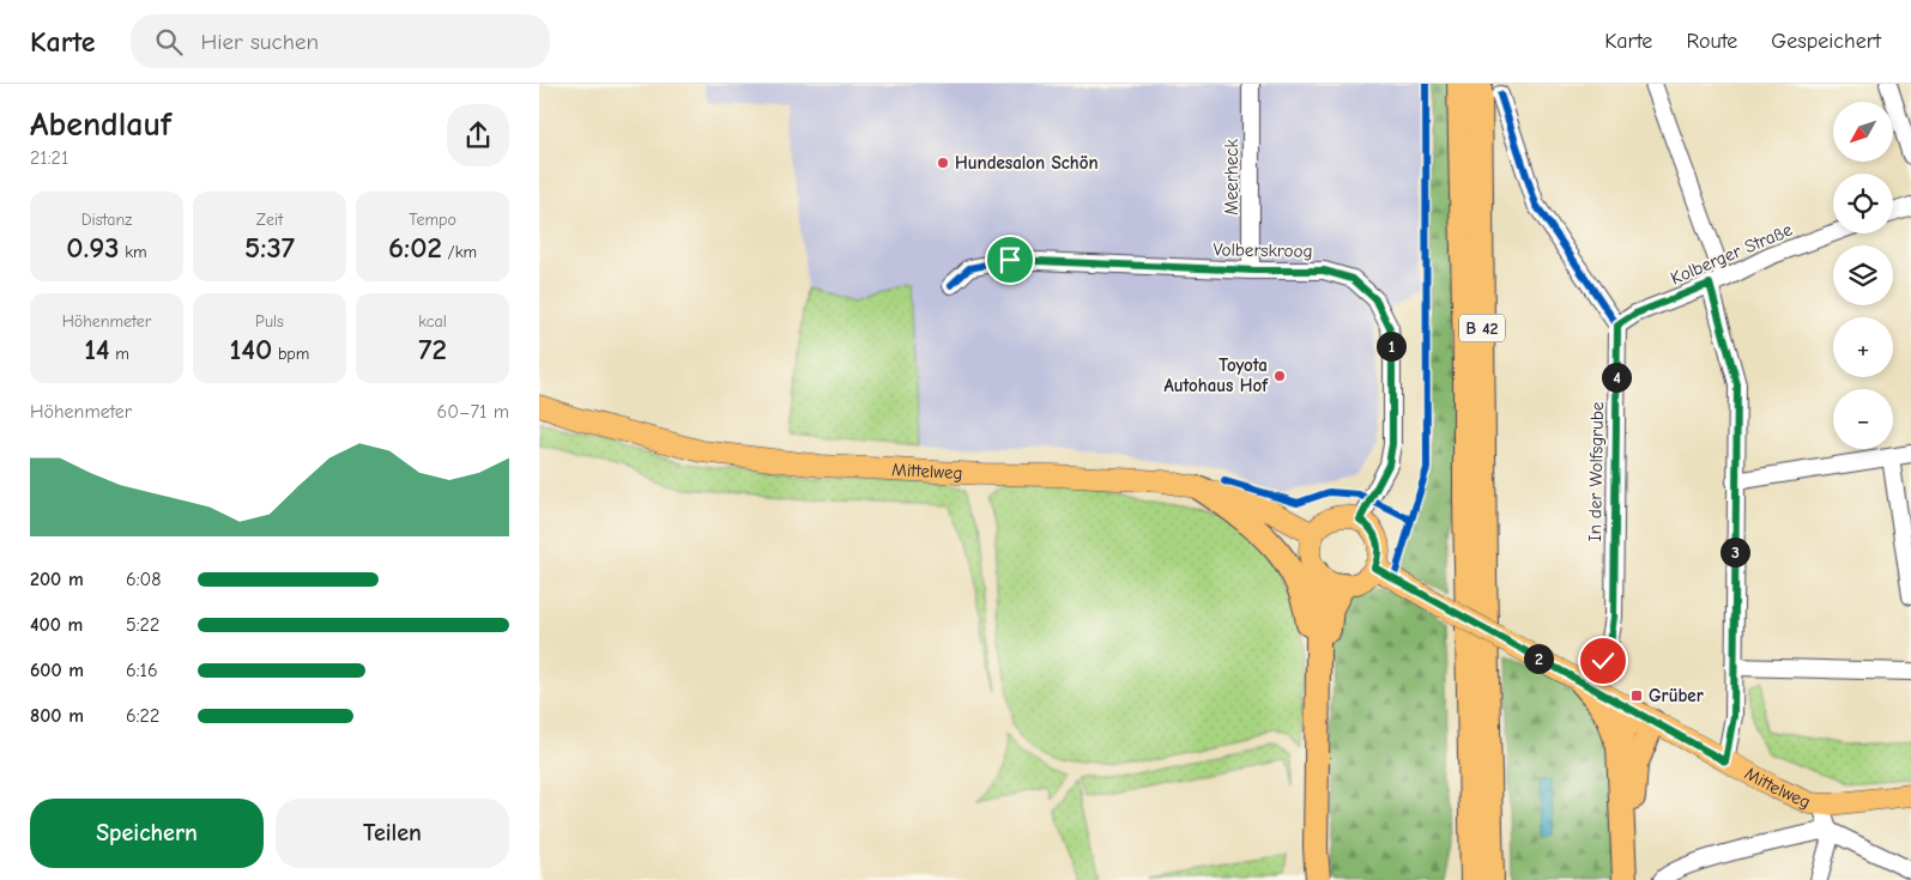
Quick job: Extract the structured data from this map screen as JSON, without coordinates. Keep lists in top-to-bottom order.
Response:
{
  "streets": {
    "highway": ["B 42"],
    "main road": ["Mittelweg"],
    "street": [
      "Meerheck",
      "Volberskroog",
      "Kolberger Straße",
      "In der Wolfsgrube"
    ]
  },
  "crossings": [
    ["Meerheck", "Volberskroog"],
    ["Volberskroog", "Mittelweg"],
    ["Kolberger Straße", "In der Wolfsgrube"]
  ],
  "places": {
    "other": ["Hundesalon Schön", "Toyota Autohaus Hof"],
    "transit": ["Grüber"]
  },
  "north": "bottom left",
  "page": {
    "header": "Karte",
    "search": "Hier suchen",
    "nav": ["Karte", "Route", "Gespeichert"],
    "heading": ["Abendlauf", "21:21"],
    "map_buttons": ["+", "−"],
    "stats": [
      ["Distanz", "0.93 km"],
      ["Zeit", "5:37"],
      ["Tempo", "6:02 /km"],
      ["Höhenmeter", "14 m"],
      ["Puls", "140 bpm"],
      ["kcal", "72"]
    ],
    "pins": [
      "1",
      "4",
      "3",
      "2"
    ],
    "chart": ["Höhenmeter", "60–71 m"],
    "list": [
      {
        "name": "200 m",
        "note": "6:08"
      },
      {
        "name": "400 m",
        "note": "5:22"
      },
      {
        "name": "600 m",
        "note": "6:16"
      },
      {
        "name": "800 m",
        "note": "6:22"
      }
    ],
    "buttons": ["Speichern", "Teilen"]
  }
}
